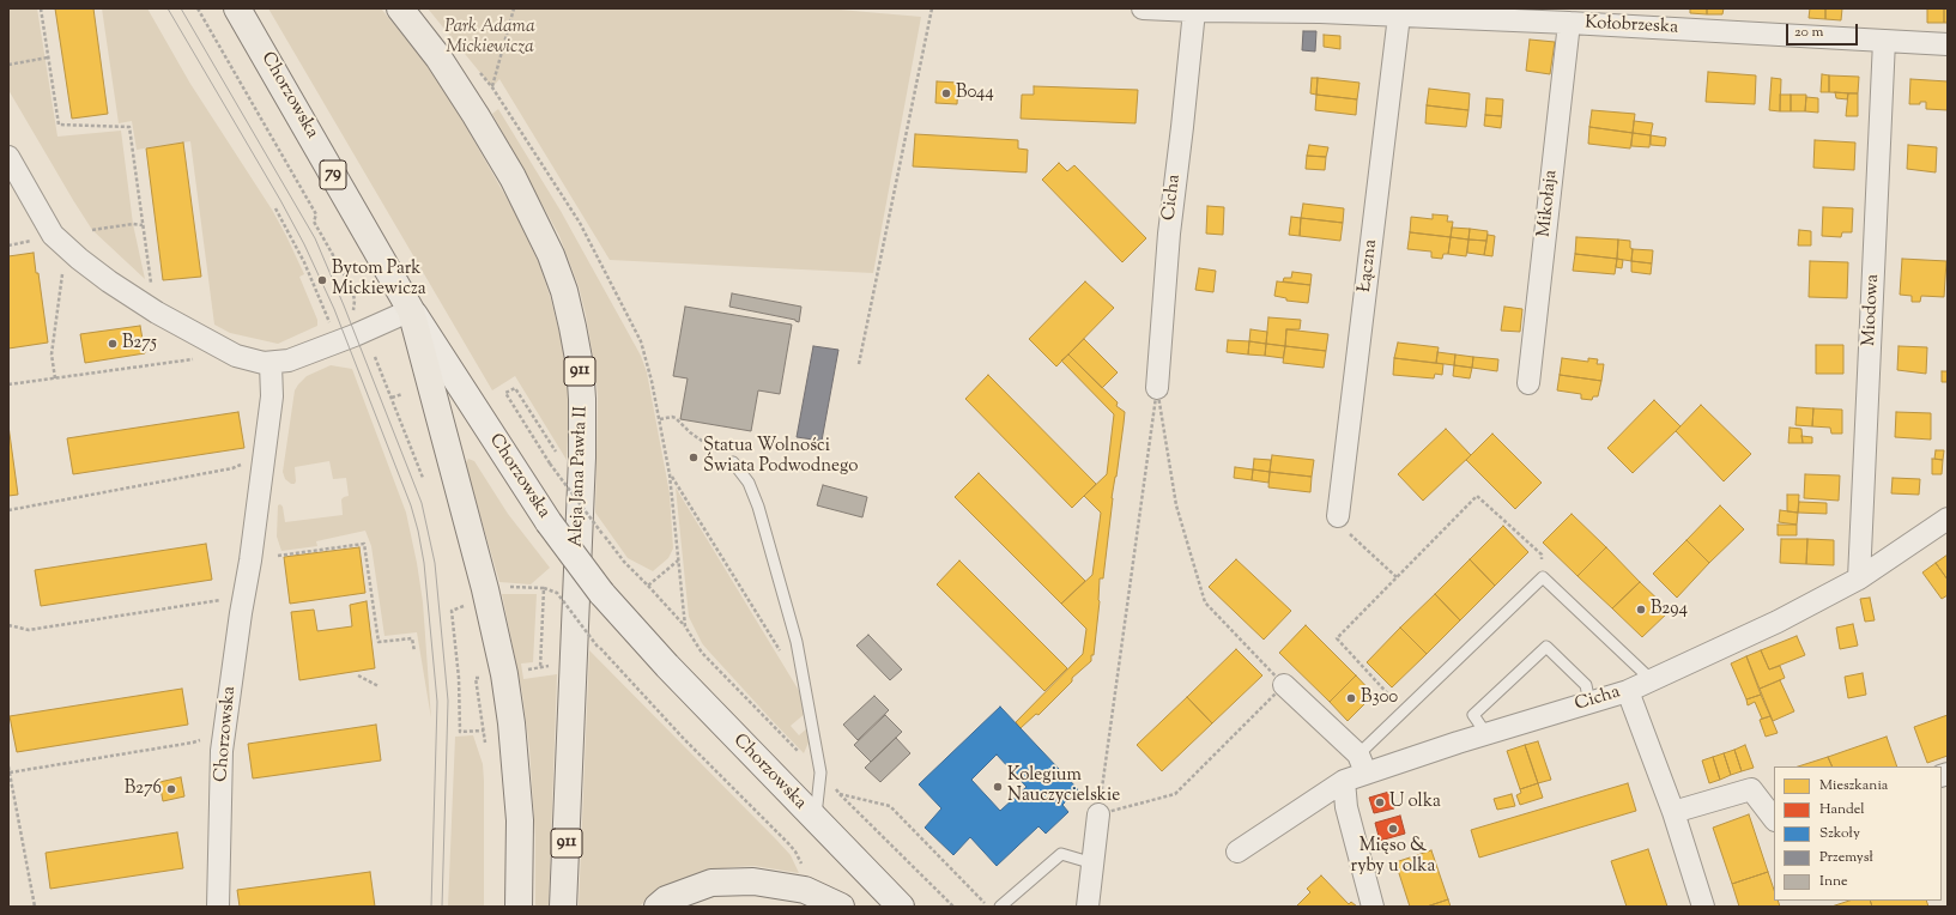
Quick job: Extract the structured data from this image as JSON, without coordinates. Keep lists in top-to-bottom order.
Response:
{
  "streets": {
    "main road": [
      "Chorzowska",
      "79",
      "911",
      "Aleja Jana Pawła II"
    ],
    "street": [
      "Kołobrzeska",
      "Cicha",
      "Mikołaja",
      "Łączna",
      "Miodowa"
    ]
  },
  "crossings": [
    ["Kołobrzeska", "Cicha"],
    ["Kołobrzeska", "Mikołaja"],
    ["Kołobrzeska", "Łączna"],
    ["Kołobrzeska", "Miodowa"],
    ["Cicha", "Miodowa"]
  ],
  "parks": ["Park Adama Mickiewicza"],
  "places": [
    "B044",
    "Bytom Park Mickiewicza",
    "B275",
    "Statua Wolności Świata Podwodnego",
    "B294",
    "B300",
    "Kolegium Nauczycielskie",
    "B276",
    "U olka",
    "Mięso & ryby u olka"
  ],
  "legend": [
    "Mieszkania",
    "Handel",
    "Szkoły",
    "Przemysł",
    "Inne"
  ],
  "scale_bar": "20 m"
}
